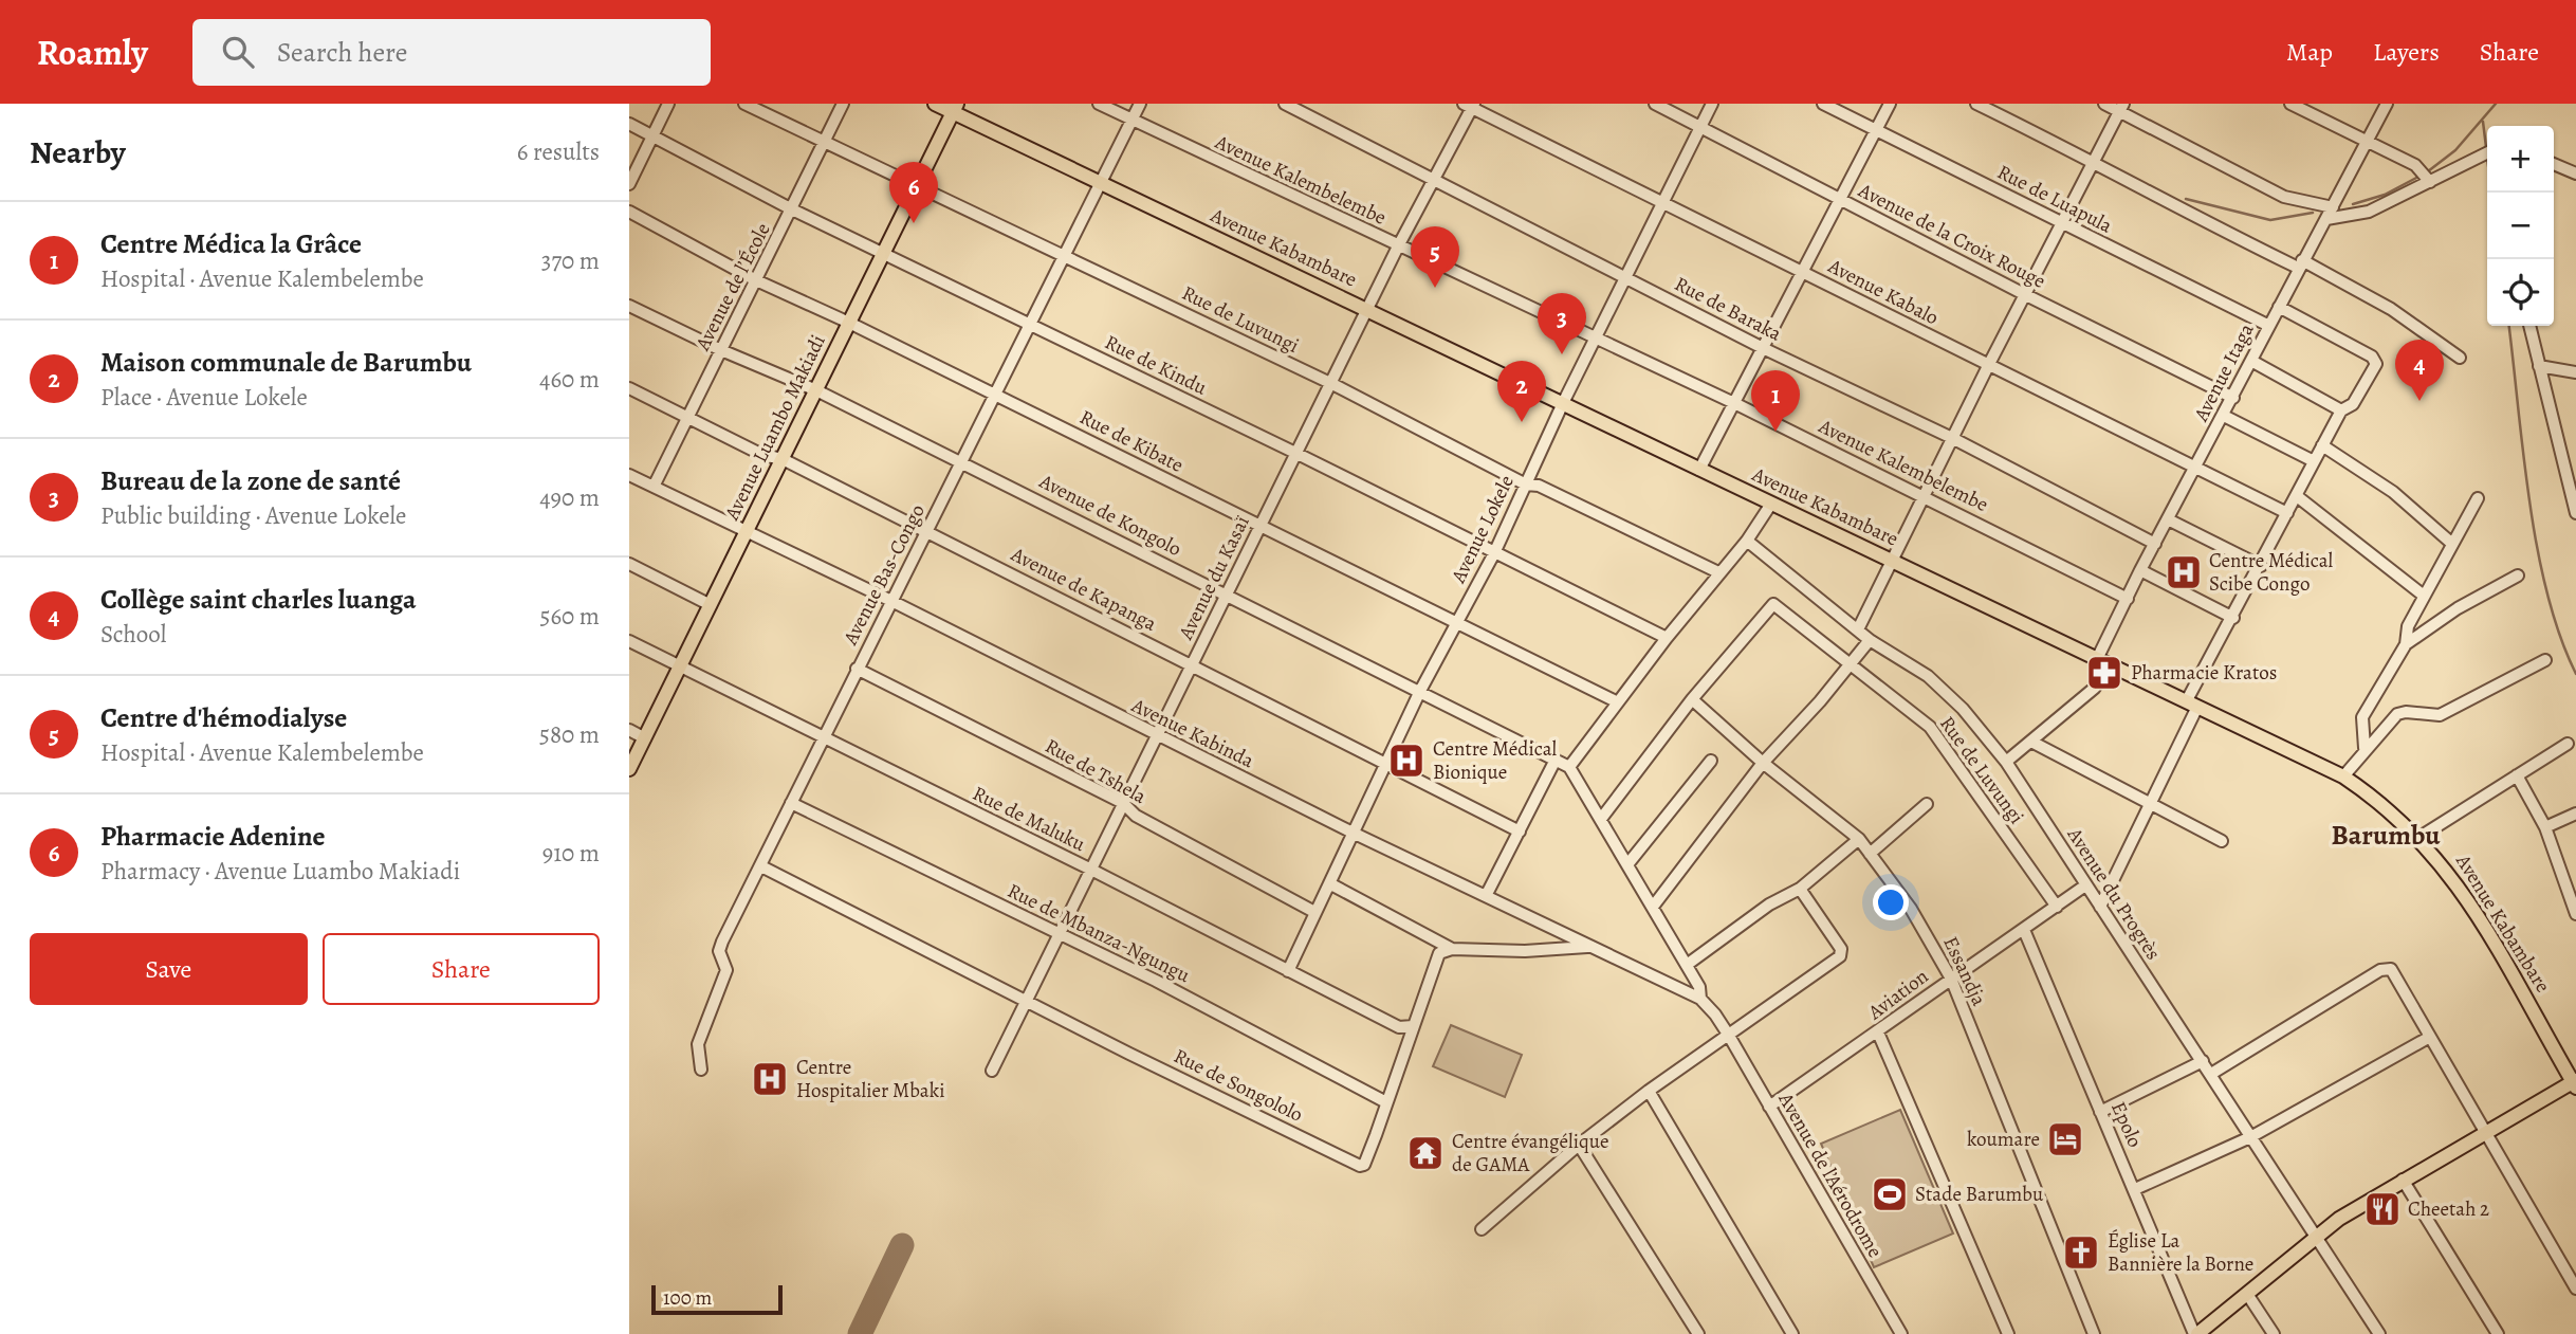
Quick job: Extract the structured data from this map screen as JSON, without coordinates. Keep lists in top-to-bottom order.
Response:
{
  "streets": {
    "main road": ["Avenue Kabambare", "Avenue Luambo Makiadi"],
    "street": [
      "Avenue Kalembelembe",
      "Rue de Luapula",
      "Avenue de la Croix Rouge",
      "Avenue de l’École",
      "Avenue Kabalo",
      "Rue de Baraka",
      "Rue de Luvungi",
      "Rue de Kindu",
      "Avenue Itaga",
      "Rue de Kibate",
      "Avenue de Kongolo",
      "Avenue Lokele",
      "Avenue Bas-Congo",
      "Avenue du Kasaï",
      "Avenue de Kapanga",
      "Avenue Kabinda",
      "Rue de Tshela",
      "Rue de Maluku",
      "Avenue du Progrès",
      "Rue de Mbanza-Ngungu",
      "Essandja",
      "Aviation",
      "Rue de Songololo",
      "Epolo",
      "Avenue de l’Aérodrome"
    ]
  },
  "crossings": [
    ["Avenue Kalembelembe", "Avenue Itaga"],
    ["Avenue Kalembelembe", "Avenue Lokele"],
    ["Avenue Kalembelembe", "Avenue Bas-Congo"],
    ["Avenue Kalembelembe", "Avenue du Kasaï"],
    ["Rue de Luapula", "Avenue Itaga"],
    ["Avenue de la Croix Rouge", "Avenue Itaga"],
    ["Avenue de la Croix Rouge", "Avenue Lokele"],
    ["Avenue Kabambare", "Avenue Itaga"],
    ["Avenue Kabambare", "Avenue Luambo Makiadi"],
    ["Avenue Kabambare", "Avenue Lokele"],
    ["Avenue Kabambare", "Avenue Bas-Congo"],
    ["Avenue Kabambare", "Avenue du Kasaï"],
    ["Avenue de l’École", "Rue de Luvungi"],
    ["Avenue de l’École", "Rue de Kindu"],
    ["Avenue de l’École", "Rue de Kibate"],
    ["Avenue de l’École", "Avenue de Kongolo"],
    ["Avenue de l’École", "Avenue de Kapanga"],
    ["Avenue de l’École", "Avenue Kabinda"],
    ["Avenue Kabalo", "Avenue Itaga"],
    ["Avenue Kabalo", "Avenue Lokele"],
    ["Avenue Kabalo", "Avenue du Kasaï"],
    ["Rue de Baraka", "Avenue Itaga"],
    ["Rue de Baraka", "Avenue Lokele"],
    ["Rue de Baraka", "Avenue du Kasaï"],
    ["Rue de Luvungi", "Avenue Luambo Makiadi"],
    ["Rue de Luvungi", "Avenue Lokele"],
    ["Rue de Luvungi", "Avenue Bas-Congo"],
    ["Rue de Luvungi", "Avenue du Kasaï"],
    ["Rue de Luvungi", "Essandja"],
    ["Rue de Luvungi", "Aviation"],
    ["Rue de Kindu", "Avenue Luambo Makiadi"],
    ["Rue de Kindu", "Avenue Lokele"],
    ["Rue de Kindu", "Avenue Bas-Congo"],
    ["Rue de Kindu", "Avenue du Kasaï"],
    ["Avenue Itaga", "Avenue du Progrès"],
    ["Avenue Luambo Makiadi", "Rue de Kibate"],
    ["Avenue Luambo Makiadi", "Avenue de Kongolo"],
    ["Avenue Luambo Makiadi", "Avenue de Kapanga"],
    ["Avenue Luambo Makiadi", "Avenue Kabinda"],
    ["Avenue Luambo Makiadi", "Rue de Maluku"],
    ["Rue de Kibate", "Avenue Lokele"],
    ["Rue de Kibate", "Avenue Bas-Congo"],
    ["Rue de Kibate", "Avenue du Kasaï"],
    ["Avenue de Kongolo", "Avenue Lokele"],
    ["Avenue de Kongolo", "Avenue Bas-Congo"],
    ["Avenue de Kongolo", "Avenue du Kasaï"],
    ["Avenue Lokele", "Avenue de Kapanga"],
    ["Avenue Lokele", "Avenue Kabinda"],
    ["Avenue Lokele", "Rue de Tshela"],
    ["Avenue Lokele", "Rue de Maluku"],
    ["Avenue Bas-Congo", "Avenue de Kapanga"],
    ["Avenue Bas-Congo", "Avenue Kabinda"],
    ["Avenue Bas-Congo", "Rue de Tshela"],
    ["Avenue Bas-Congo", "Rue de Maluku"],
    ["Avenue Bas-Congo", "Rue de Mbanza-Ngungu"],
    ["Avenue Bas-Congo", "Rue de Songololo"],
    ["Avenue du Kasaï", "Avenue de Kapanga"],
    ["Avenue du Kasaï", "Avenue Kabinda"],
    ["Avenue du Kasaï", "Rue de Tshela"],
    ["Avenue du Kasaï", "Rue de Maluku"],
    ["Avenue du Kasaï", "Rue de Mbanza-Ngungu"],
    ["Avenue du Kasaï", "Rue de Songololo"],
    ["Avenue Kabinda", "Avenue de l’Aérodrome"],
    ["Rue de Maluku", "Rue de Songololo"],
    ["Avenue du Progrès", "Aviation"],
    ["Rue de Mbanza-Ngungu", "Rue de Songololo"],
    ["Essandja", "Aviation"],
    ["Aviation", "Epolo"],
    ["Aviation", "Avenue de l’Aérodrome"]
  ],
  "districts": ["Barumbu"],
  "places": {
    "hospital": ["Centre Médical Scibe Congo", "Centre Médical Bionique", "Centre Hospitalier Mbaki"],
    "pharmacy": ["Pharmacie Kratos"],
    "hotel": ["koumare"],
    "temple": ["Centre évangélique de GAMA"],
    "sports": ["Stade Barumbu"],
    "restaurant": ["Cheetah 2"],
    "church": ["Église La Bannière la Borne"]
  },
  "scale_bar": "100 m",
  "page": {
    "header": "Roamly",
    "search": "Search here",
    "nav": ["Map", "Layers", "Share"],
    "heading": ["Nearby", "6 results"],
    "map_buttons": ["+", "−"],
    "pins": [
      "6",
      "5",
      "3",
      "4",
      "2",
      "1"
    ],
    "list": [
      {
        "mark": "1",
        "name": "Centre Médica la Grâce",
        "note": "Hospital · Avenue Kalembelembe",
        "value": "370 m"
      },
      {
        "mark": "2",
        "name": "Maison communale de Barumbu",
        "note": "Place · Avenue Lokele",
        "value": "460 m"
      },
      {
        "mark": "3",
        "name": "Bureau de la zone de santé",
        "note": "Public building · Avenue Lokele",
        "value": "490 m"
      },
      {
        "mark": "4",
        "name": "Collège saint charles luanga",
        "note": "School",
        "value": "560 m"
      },
      {
        "mark": "5",
        "name": "Centre d'hémodialyse",
        "note": "Hospital · Avenue Kalembelembe",
        "value": "580 m"
      },
      {
        "mark": "6",
        "name": "Pharmacie Adenine",
        "note": "Pharmacy · Avenue Luambo Makiadi",
        "value": "910 m"
      }
    ],
    "buttons": ["Save", "Share"],
    "scale": "100 m"
  }
}
